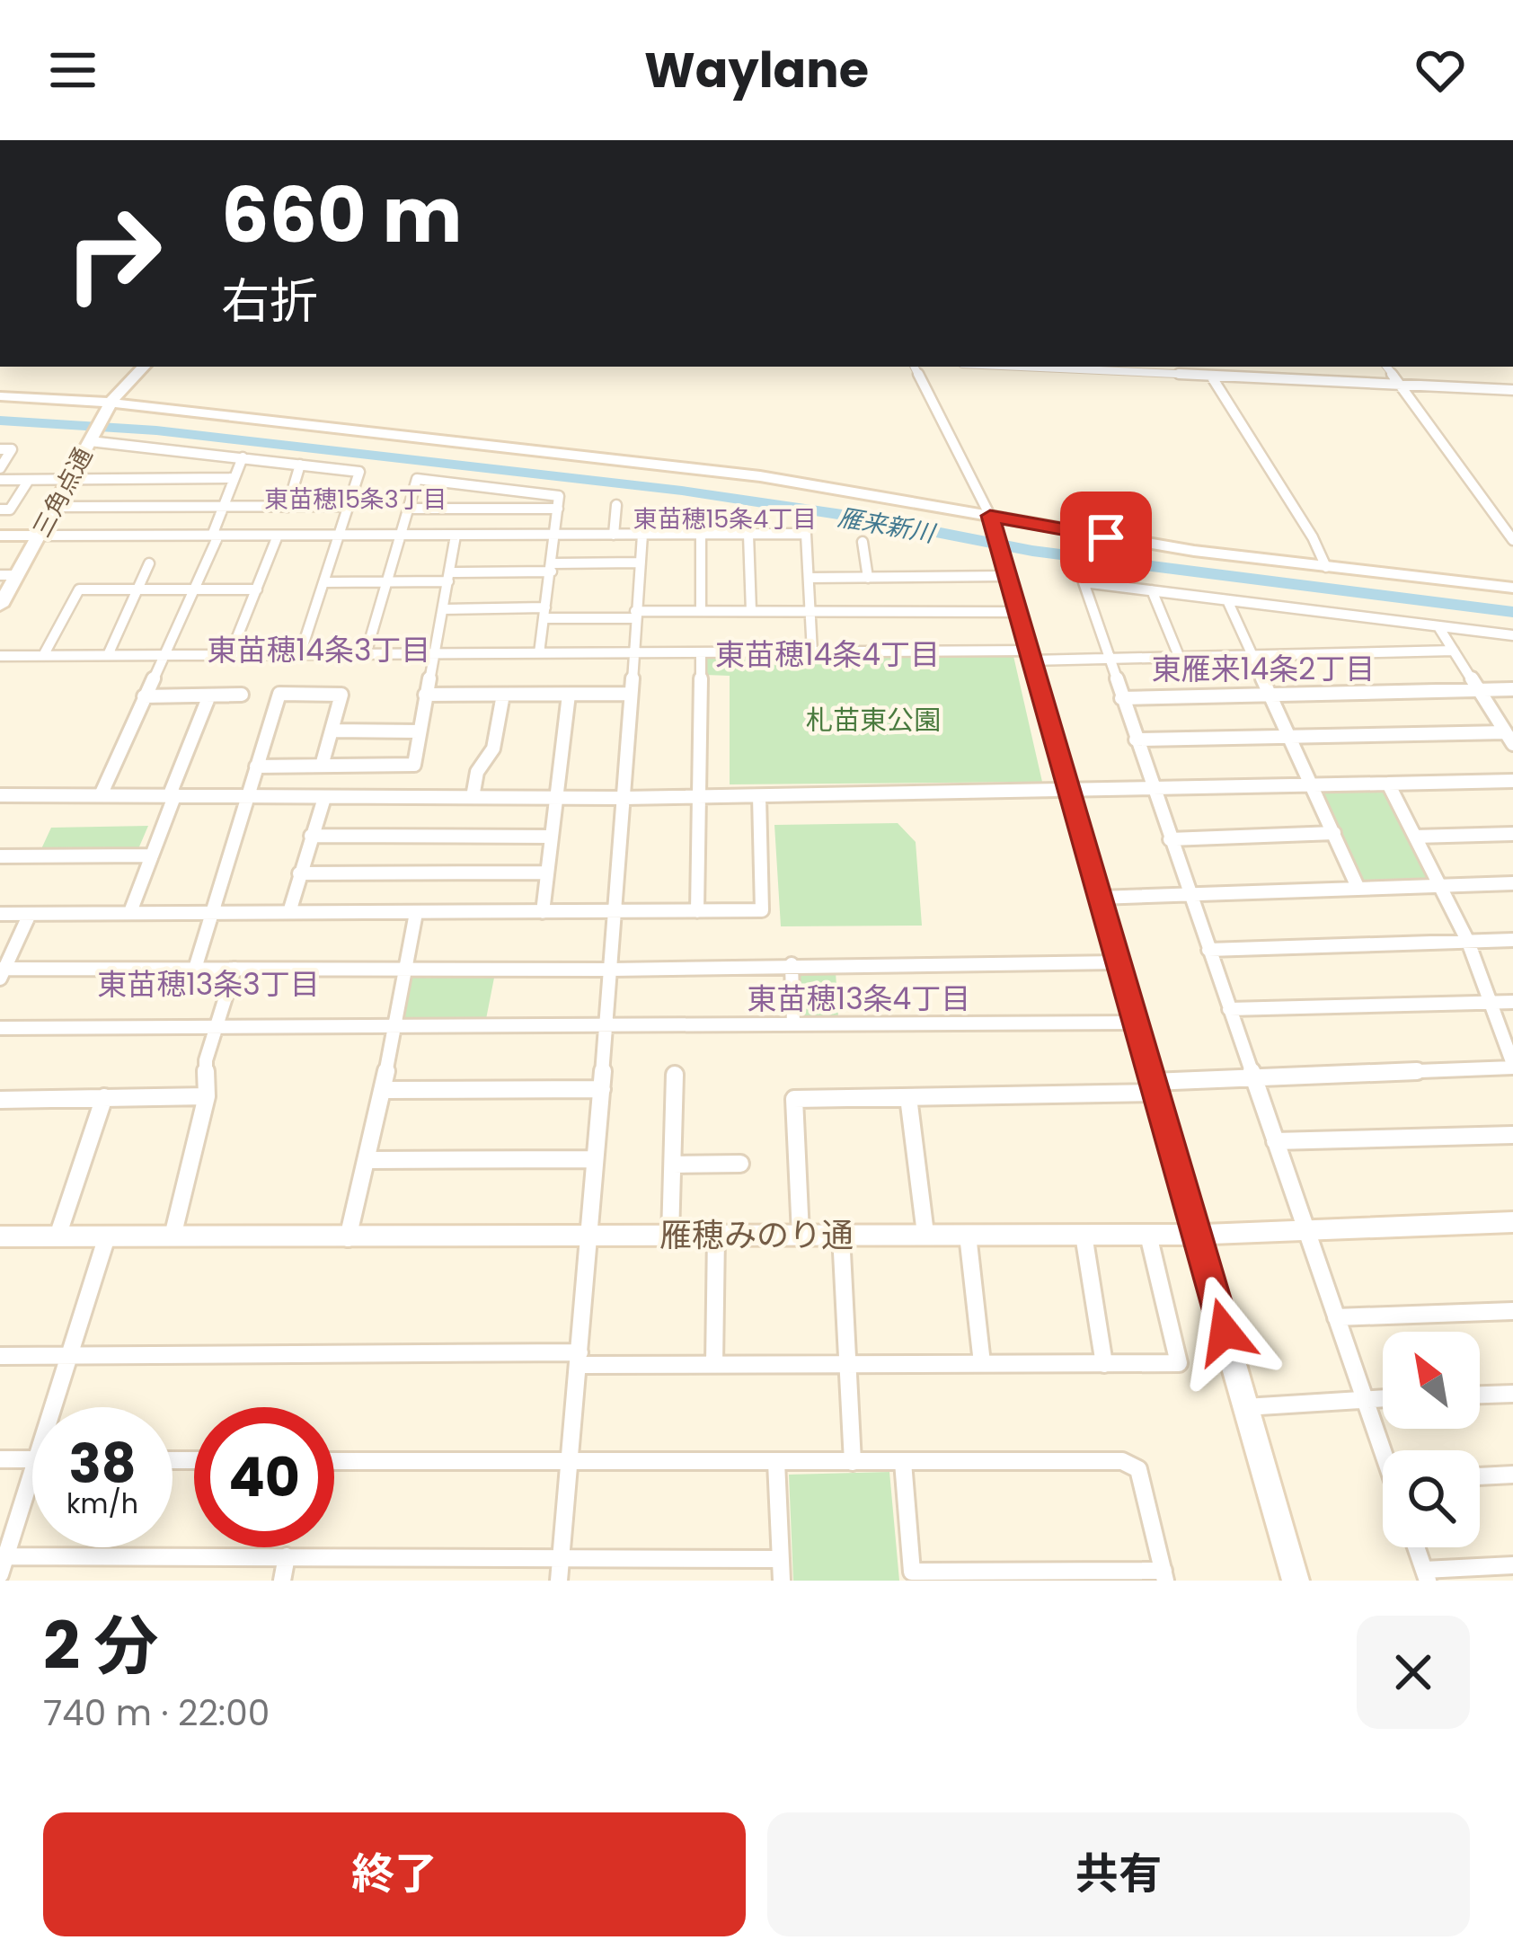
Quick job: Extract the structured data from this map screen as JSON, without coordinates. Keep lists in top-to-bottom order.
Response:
{
  "streets": {
    "street": ["三角点通", "雁穂みのり通"]
  },
  "districts": [
    "東苗穂15条3丁目",
    "東苗穂15条4丁目",
    "東苗穂14条3丁目",
    "東苗穂14条4丁目",
    "東雁来14条2丁目",
    "東苗穂13条3丁目",
    "東苗穂13条4丁目"
  ],
  "water": ["雁来新川"],
  "parks": ["札苗東公園"],
  "north": "top left",
  "page": {
    "header": "Waylane",
    "turn": ["660 m", "右折"],
    "speed": "38 km/h",
    "limit": "40",
    "heading": ["2 分", "740 m · 22:00"],
    "buttons": ["終了", "共有"]
  }
}
